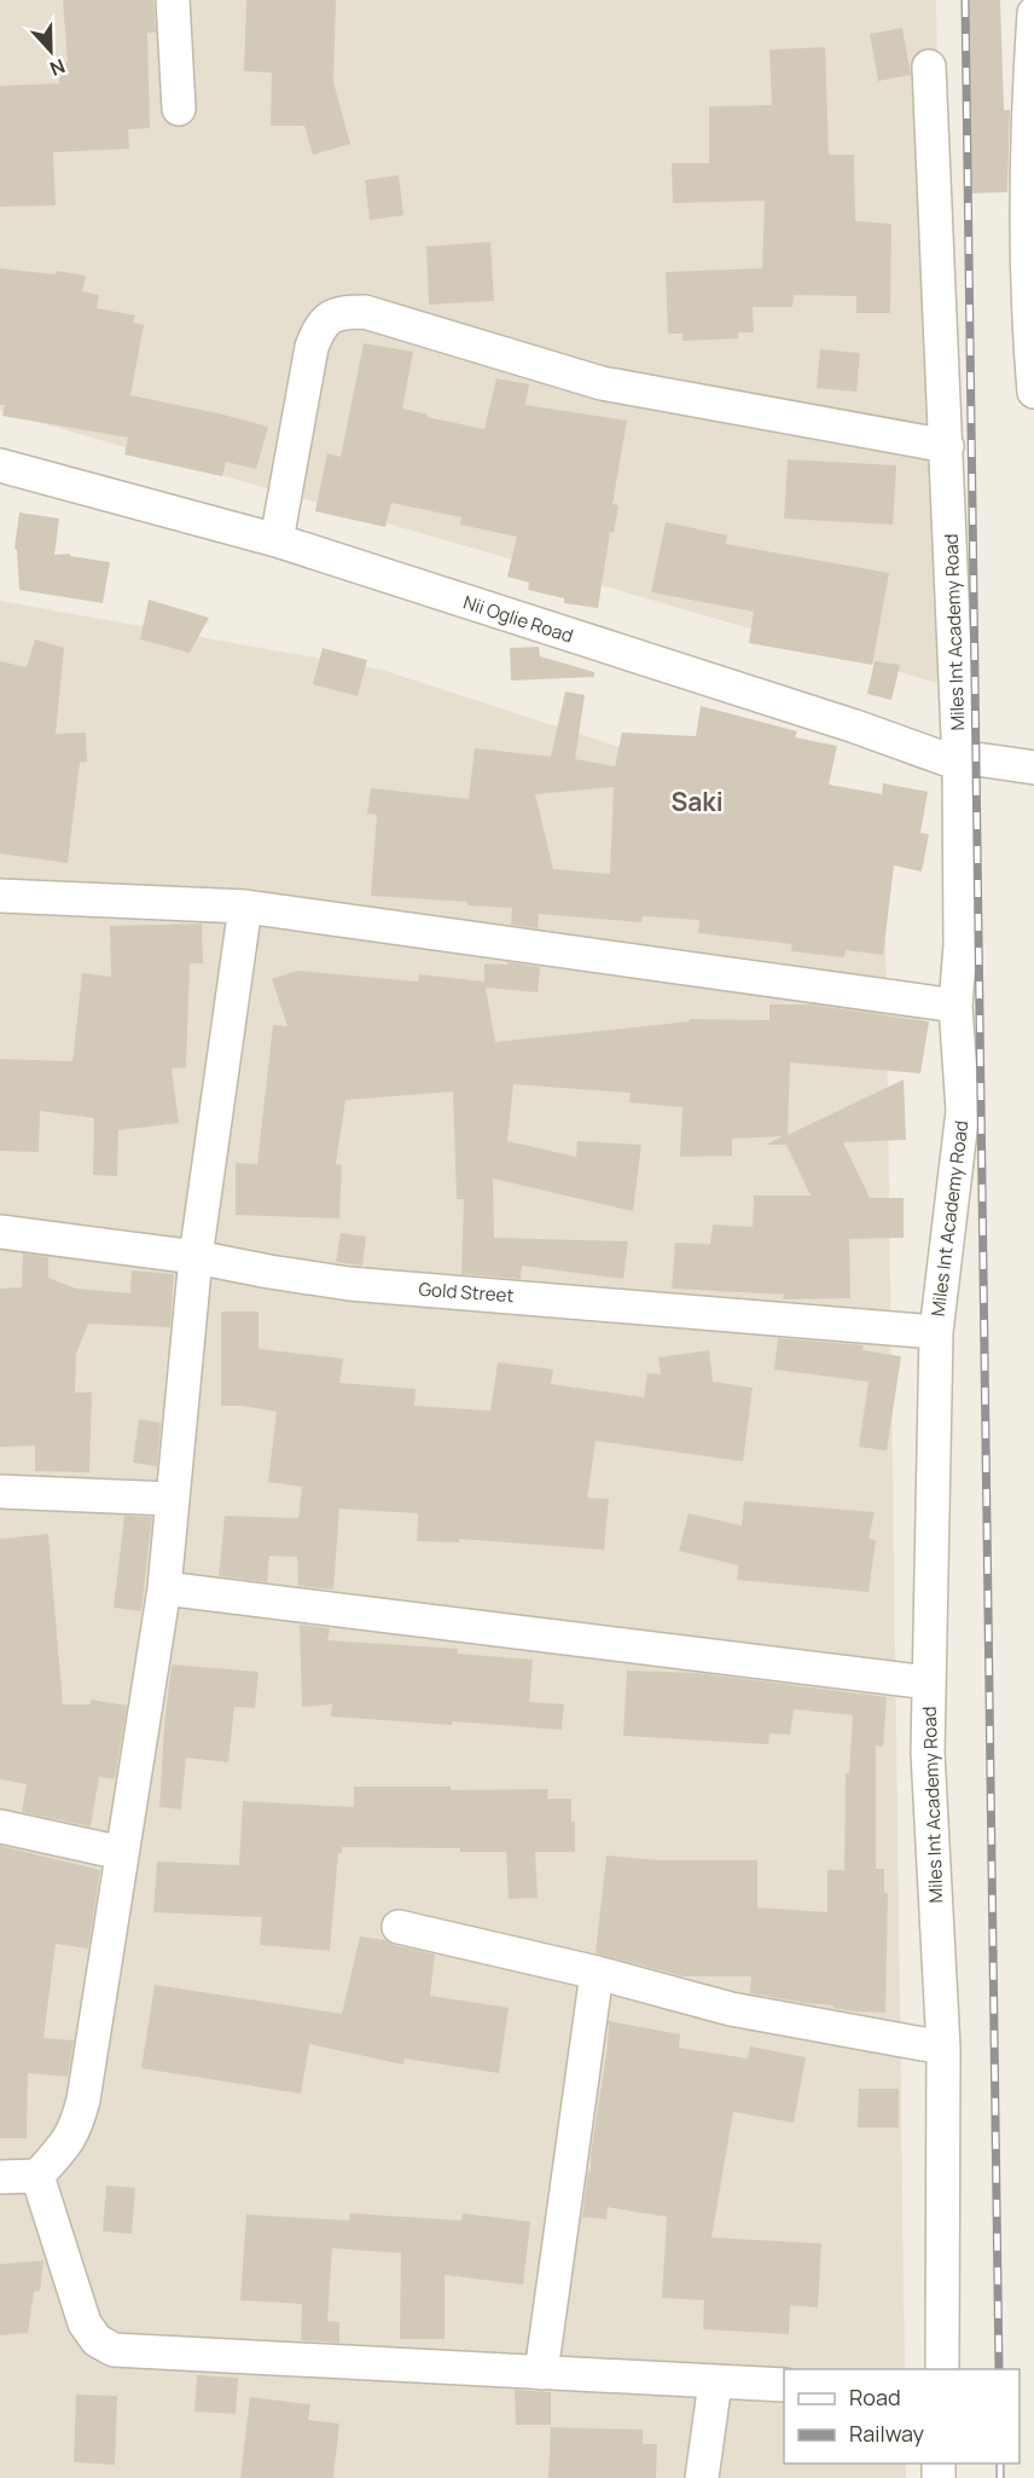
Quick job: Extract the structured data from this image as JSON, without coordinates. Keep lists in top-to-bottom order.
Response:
{
  "streets": {
    "street": ["Nii Oglie Road", "Miles Int Academy Road", "Gold Street"]
  },
  "crossings": [
    ["Nii Oglie Road", "Miles Int Academy Road"],
    ["Miles Int Academy Road", "Gold Street"]
  ],
  "districts": ["Saki"],
  "legend": ["Road", "Railway"],
  "north": "bottom"
}
